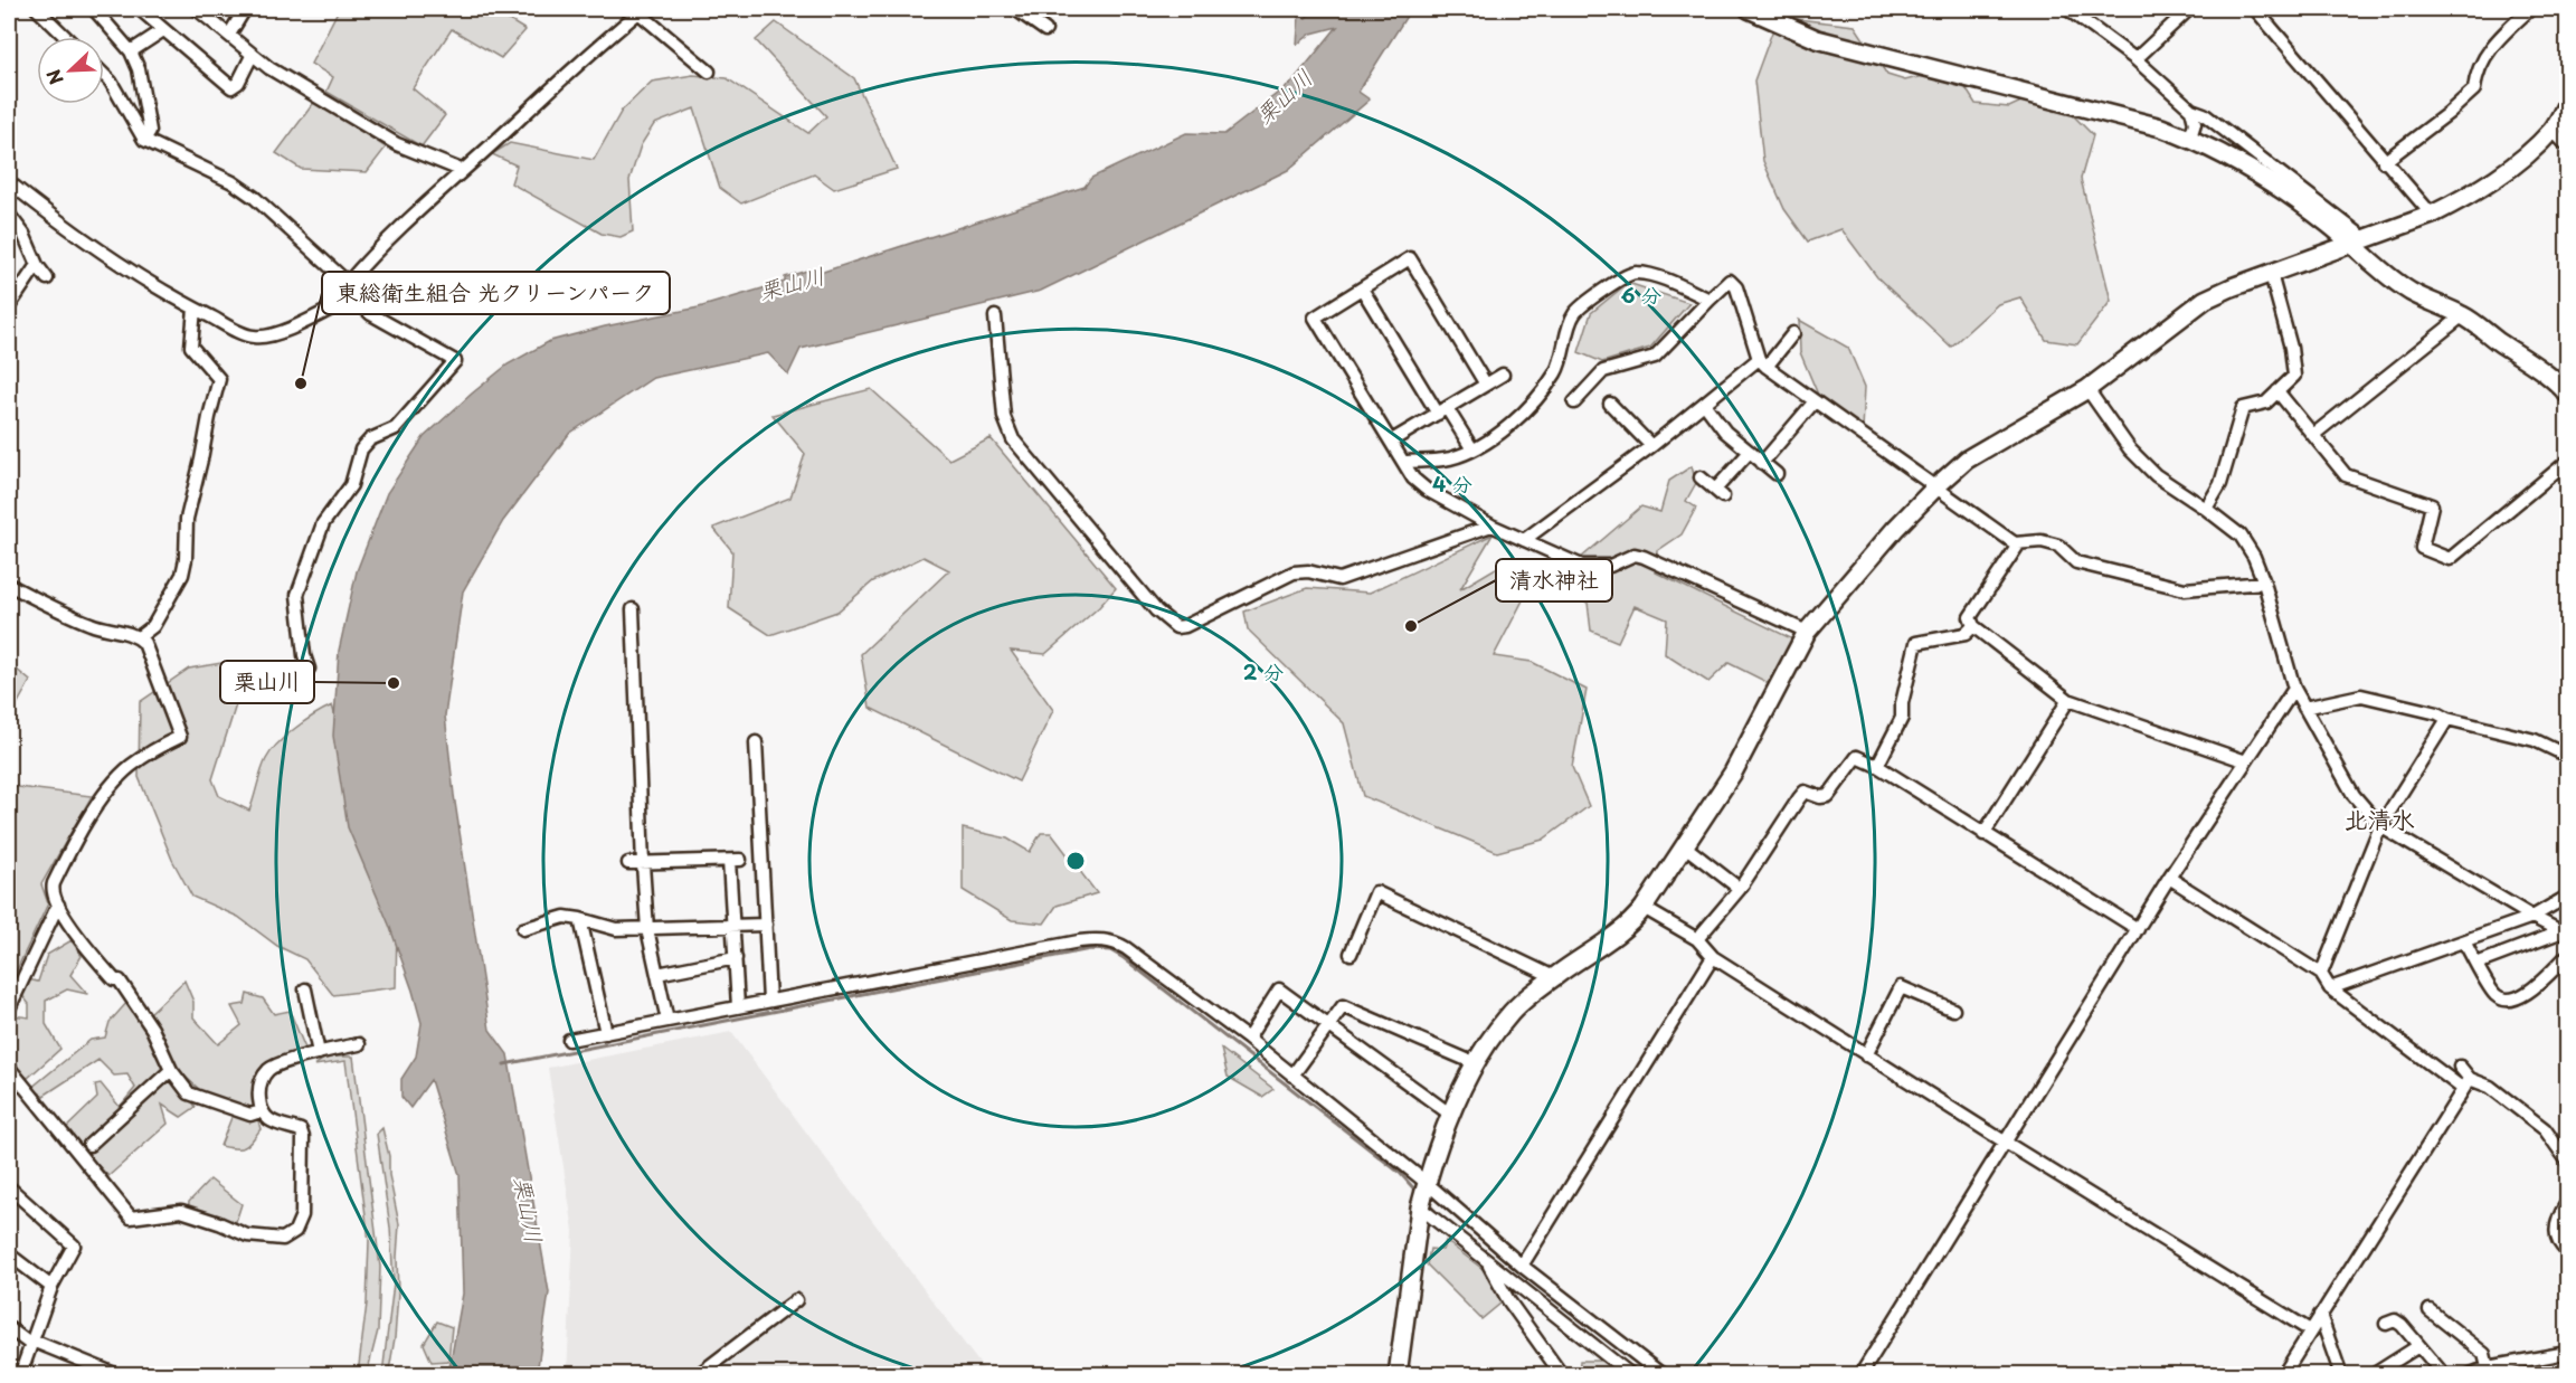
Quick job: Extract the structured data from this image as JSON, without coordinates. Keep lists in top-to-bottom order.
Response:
{
  "districts": ["北清水"],
  "water": ["栗山川"],
  "places": ["東総衛生組合 光クリーンパーク", "清水神社", "栗山川"],
  "north": "bottom left",
  "rings": ["6 分", "4 分", "2 分"]
}
